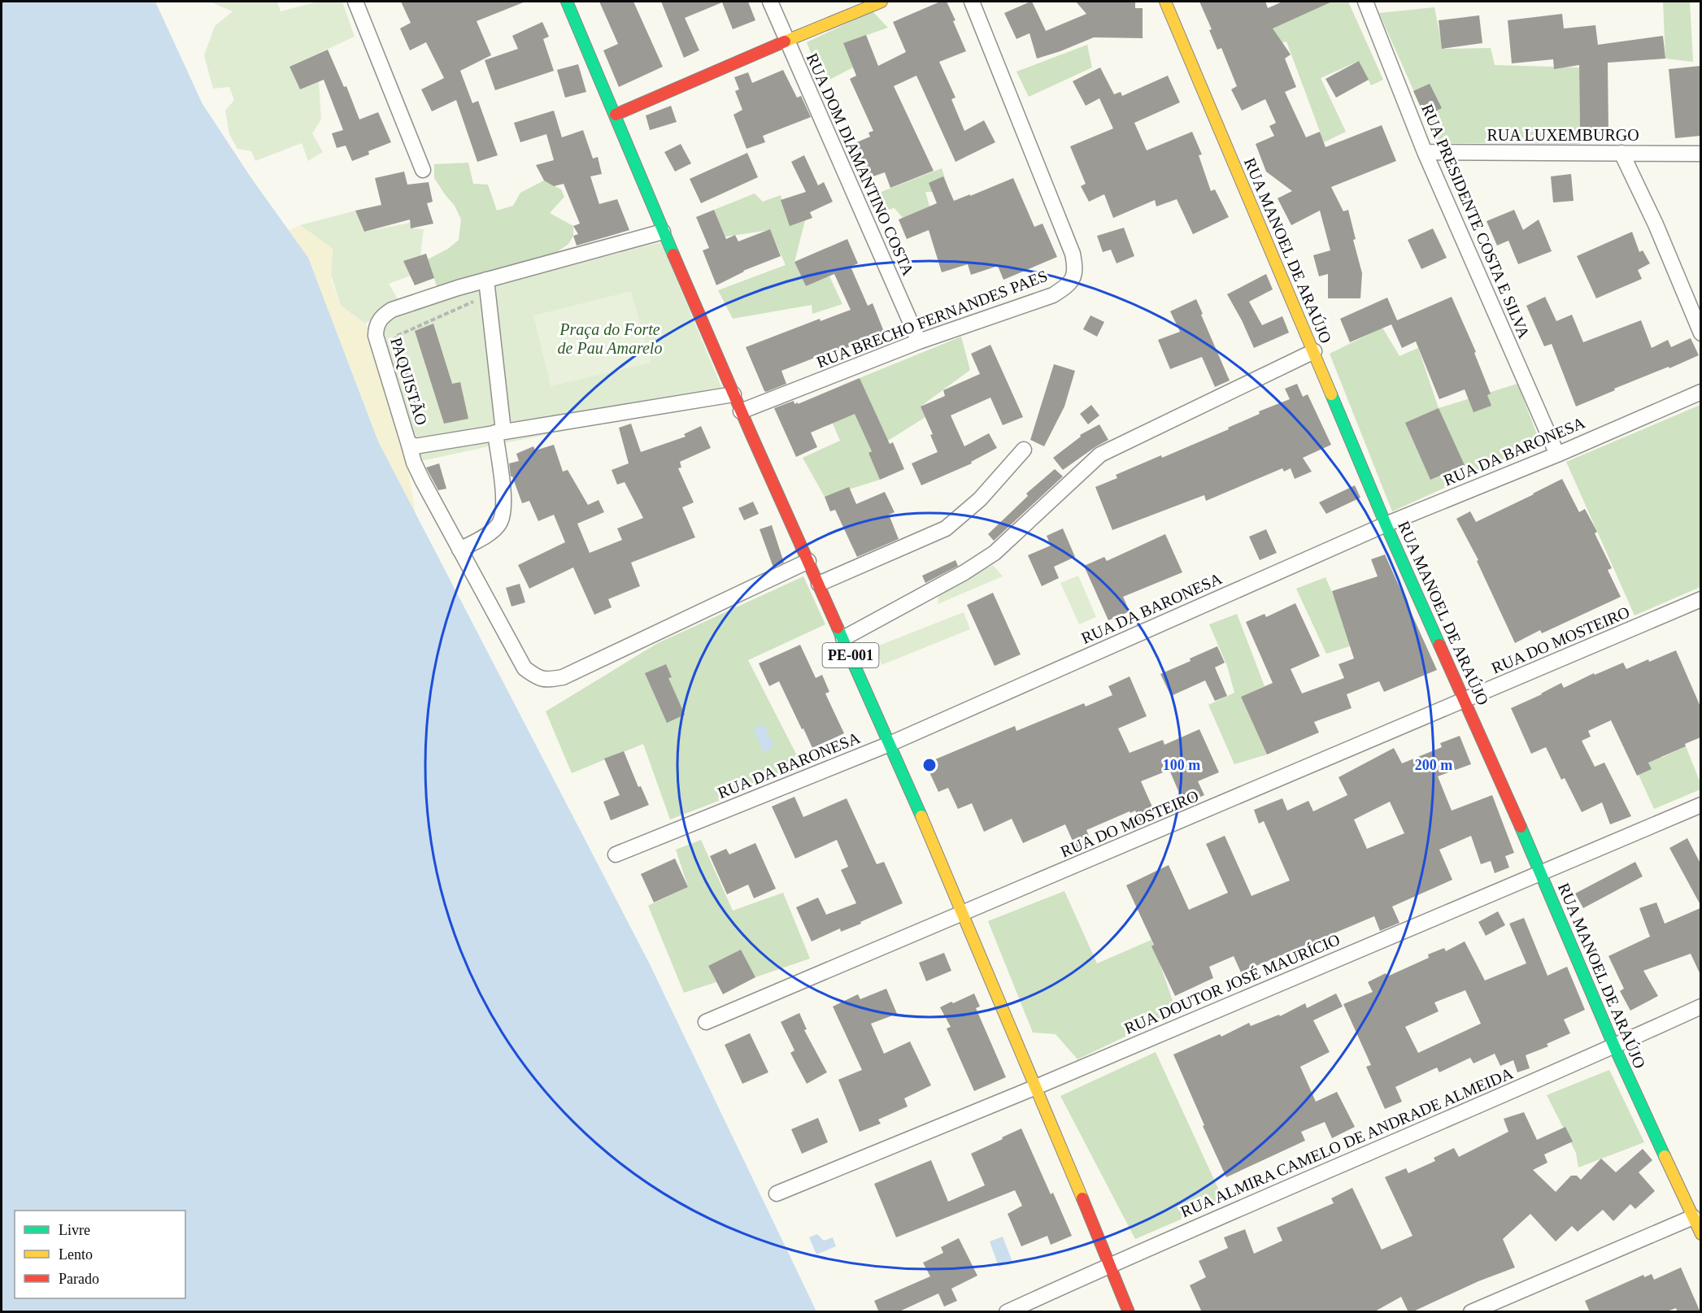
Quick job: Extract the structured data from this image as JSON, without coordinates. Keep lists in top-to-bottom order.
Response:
{
  "streets": {
    "street": [
      "RUA LUXEMBURGO",
      "RUA DOM DIAMANTINO COSTA",
      "RUA PRESIDENTE COSTA E SILVA",
      "RUA MANOEL DE ARAÚJO",
      "RUA BRECHO FERNANDES PAES",
      "PAQUISTÃO",
      "RUA DA BARONESA",
      "RUA DO MOSTEIRO",
      "PE-001",
      "RUA DOUTOR JOSÉ MAURÍCIO",
      "RUA ALMIRA CAMELO DE ANDRADE ALMEIDA"
    ]
  },
  "crossings": [
    ["RUA LUXEMBURGO", "RUA PRESIDENTE COSTA E SILVA"],
    ["RUA DOM DIAMANTINO COSTA", "RUA BRECHO FERNANDES PAES"],
    ["RUA PRESIDENTE COSTA E SILVA", "RUA DA BARONESA"],
    ["RUA MANOEL DE ARAÚJO", "RUA DA BARONESA"],
    ["RUA MANOEL DE ARAÚJO", "RUA DO MOSTEIRO"],
    ["RUA MANOEL DE ARAÚJO", "RUA DOUTOR JOSÉ MAURÍCIO"],
    ["RUA MANOEL DE ARAÚJO", "RUA ALMIRA CAMELO DE ANDRADE ALMEIDA"],
    ["RUA BRECHO FERNANDES PAES", "PE-001"],
    ["PAQUISTÃO", "PE-001"],
    ["RUA DA BARONESA", "PE-001"],
    ["RUA DO MOSTEIRO", "PE-001"],
    ["PE-001", "RUA DOUTOR JOSÉ MAURÍCIO"],
    ["PE-001", "RUA ALMIRA CAMELO DE ANDRADE ALMEIDA"]
  ],
  "parks": ["Praça do Forte de Pau Amarelo"],
  "legend": ["Livre", "Lento", "Parado"],
  "rings": ["100 m", "200 m"]
}
